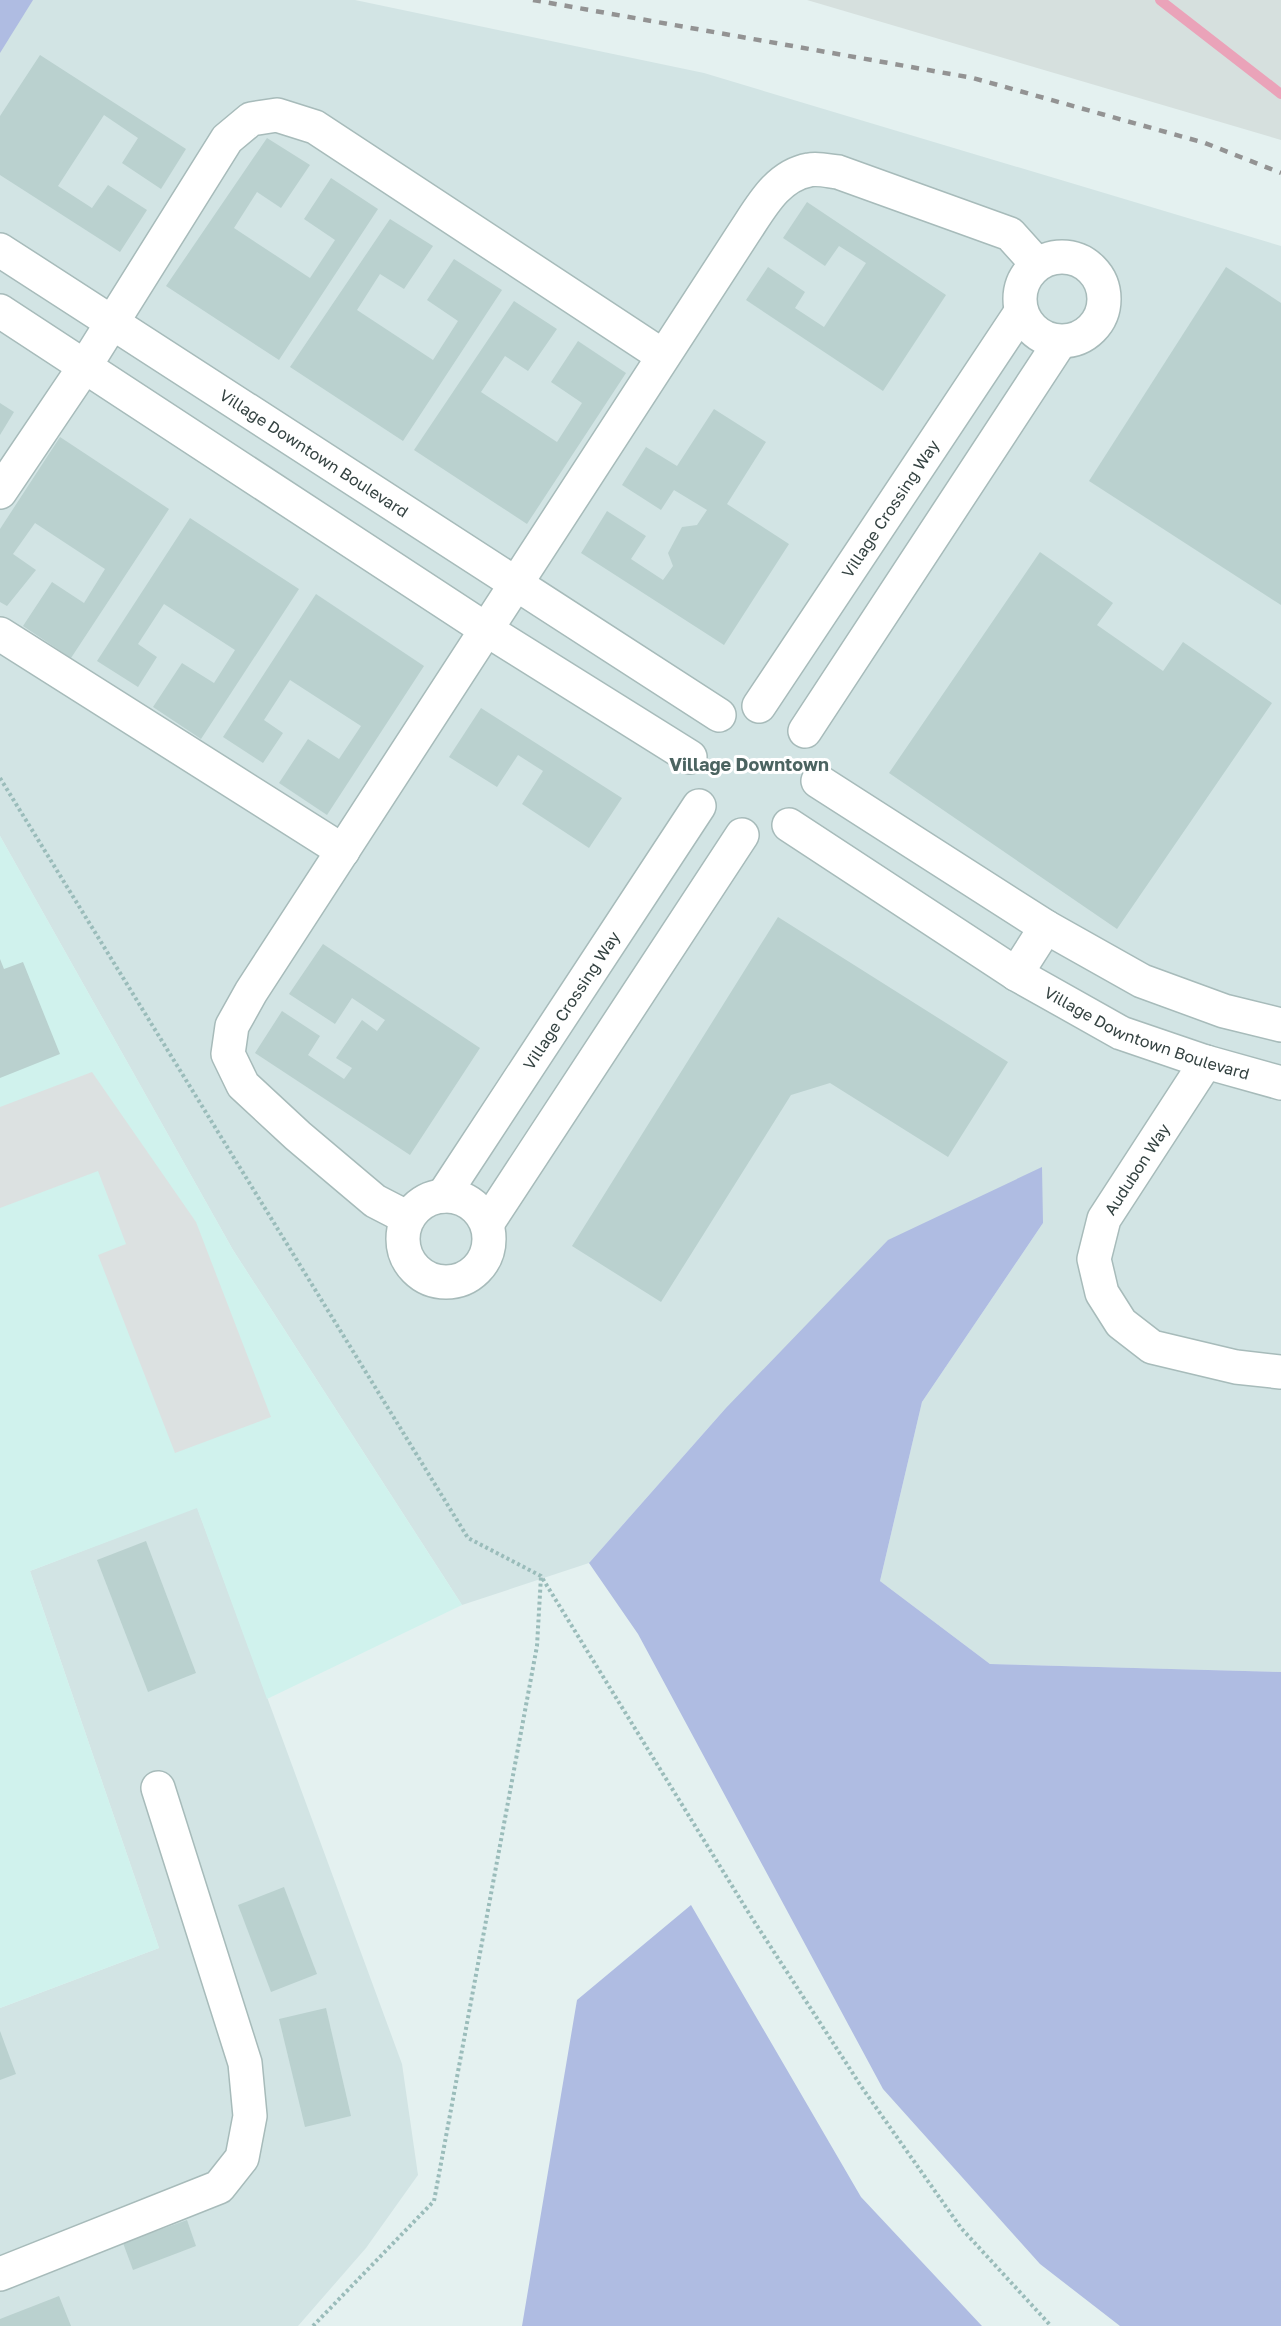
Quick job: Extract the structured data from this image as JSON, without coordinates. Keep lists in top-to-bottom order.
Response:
{
  "streets": {
    "street": ["Village Downtown Boulevard", "Village Crossing Way", "Audubon Way"]
  },
  "crossings": [
    ["Village Downtown Boulevard", "Village Crossing Way"],
    ["Village Downtown Boulevard", "Audubon Way"]
  ],
  "districts": ["Village Downtown"]
}
